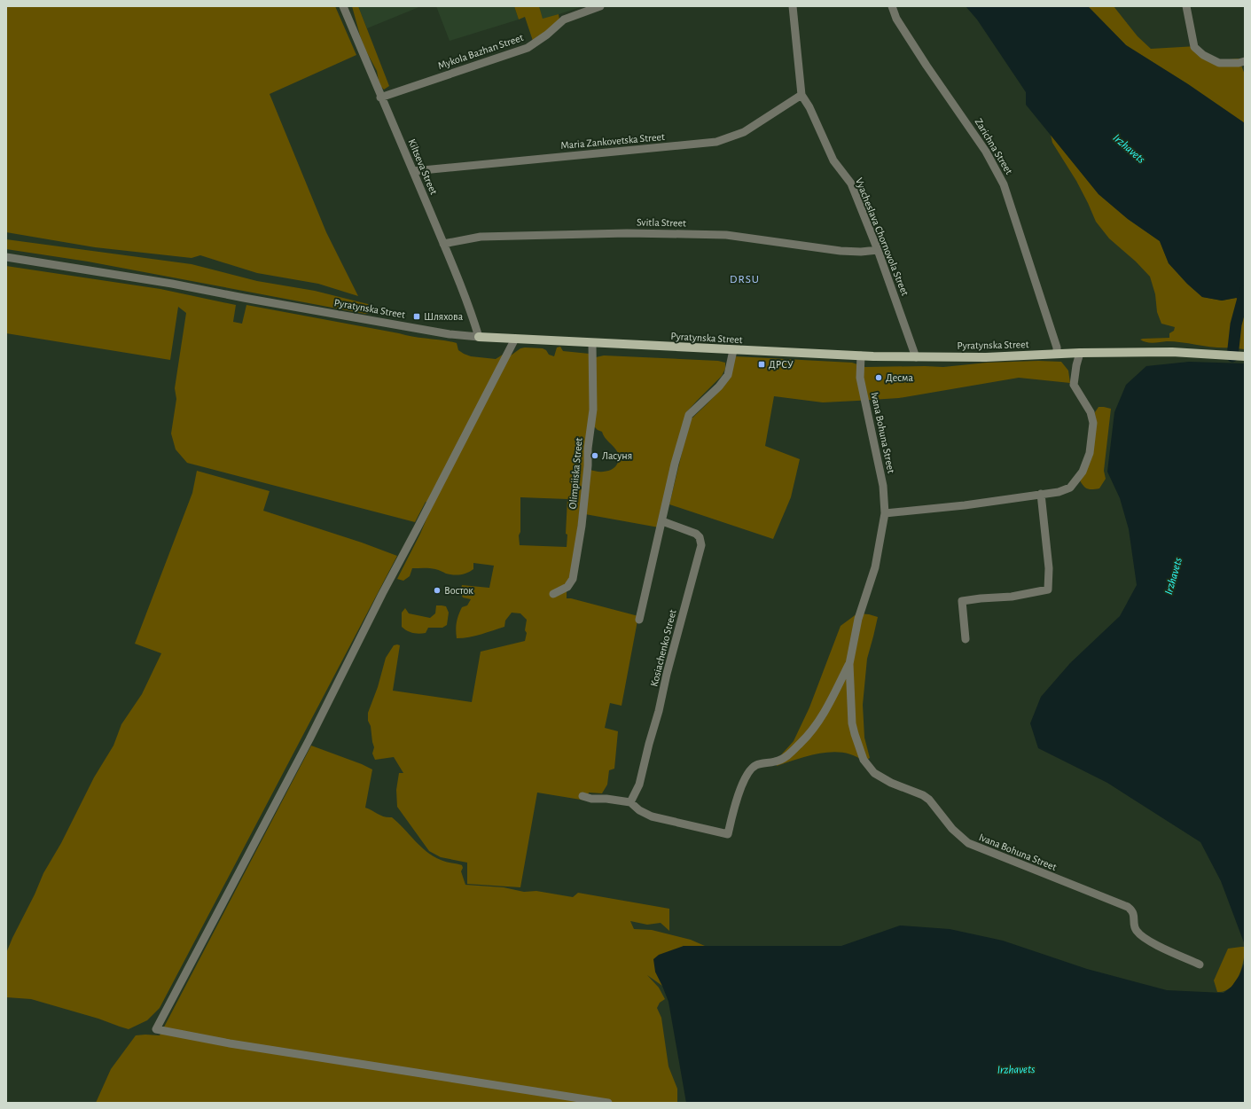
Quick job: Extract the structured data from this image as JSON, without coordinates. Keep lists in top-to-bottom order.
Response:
{
  "streets": {
    "main road": ["Pyratynska Street"],
    "street": [
      "Mykola Bazhan Street",
      "Maria Zankovetska Street",
      "Zarichna Street",
      "Kiltseva Street",
      "Svitla Street",
      "Vyacheslava Chornovola Street",
      "Ivana Bohuna Street",
      "Olimpiiska Street",
      "Kosiachenko Street"
    ]
  },
  "crossings": [
    ["Mykola Bazhan Street", "Kiltseva Street"],
    ["Maria Zankovetska Street", "Kiltseva Street"],
    ["Maria Zankovetska Street", "Vyacheslava Chornovola Street"],
    ["Zarichna Street", "Pyratynska Street"],
    ["Kiltseva Street", "Svitla Street"],
    ["Kiltseva Street", "Pyratynska Street"],
    ["Svitla Street", "Vyacheslava Chornovola Street"],
    ["Vyacheslava Chornovola Street", "Pyratynska Street"],
    ["Pyratynska Street", "Ivana Bohuna Street"],
    ["Pyratynska Street", "Olimpiiska Street"],
    ["Ivana Bohuna Street", "Kosiachenko Street"]
  ],
  "districts": ["DRSU"],
  "water": ["Irzhavets"],
  "places": {
    "transit": ["Шляхова", "ДРСУ"],
    "other": ["Десма", "Ласуня", "Восток"]
  }
}
